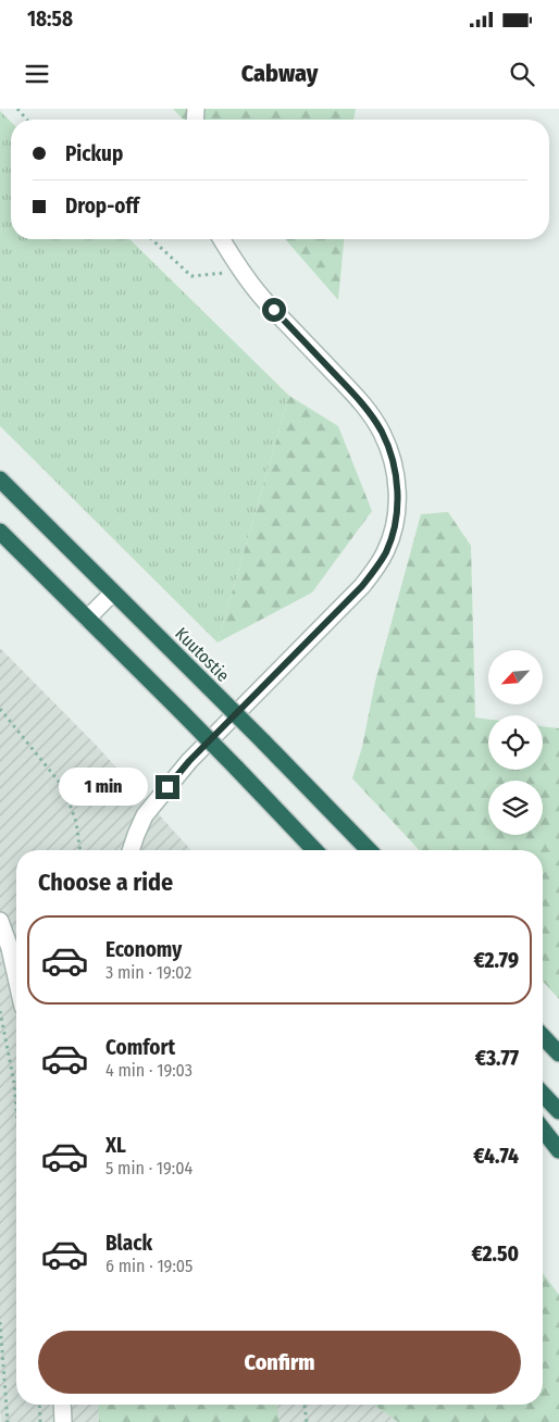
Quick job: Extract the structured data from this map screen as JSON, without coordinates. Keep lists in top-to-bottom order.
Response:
{
  "streets": {
    "highway": ["Kuutostie"]
  },
  "north": "bottom left",
  "page": {
    "status": "18:58",
    "header": "Cabway",
    "banner": ["Pickup", "Drop-off"],
    "bubble": "1 min",
    "heading": "Choose a ride",
    "list": [
      {
        "name": "Economy",
        "note": "3 min · 19:02",
        "value": "€2.79"
      },
      {
        "name": "Comfort",
        "note": "4 min · 19:03",
        "value": "€3.77"
      },
      {
        "name": "XL",
        "note": "5 min · 19:04",
        "value": "€4.74"
      },
      {
        "name": "Black",
        "note": "6 min · 19:05",
        "value": "€2.50"
      }
    ],
    "buttons": "Confirm"
  }
}
